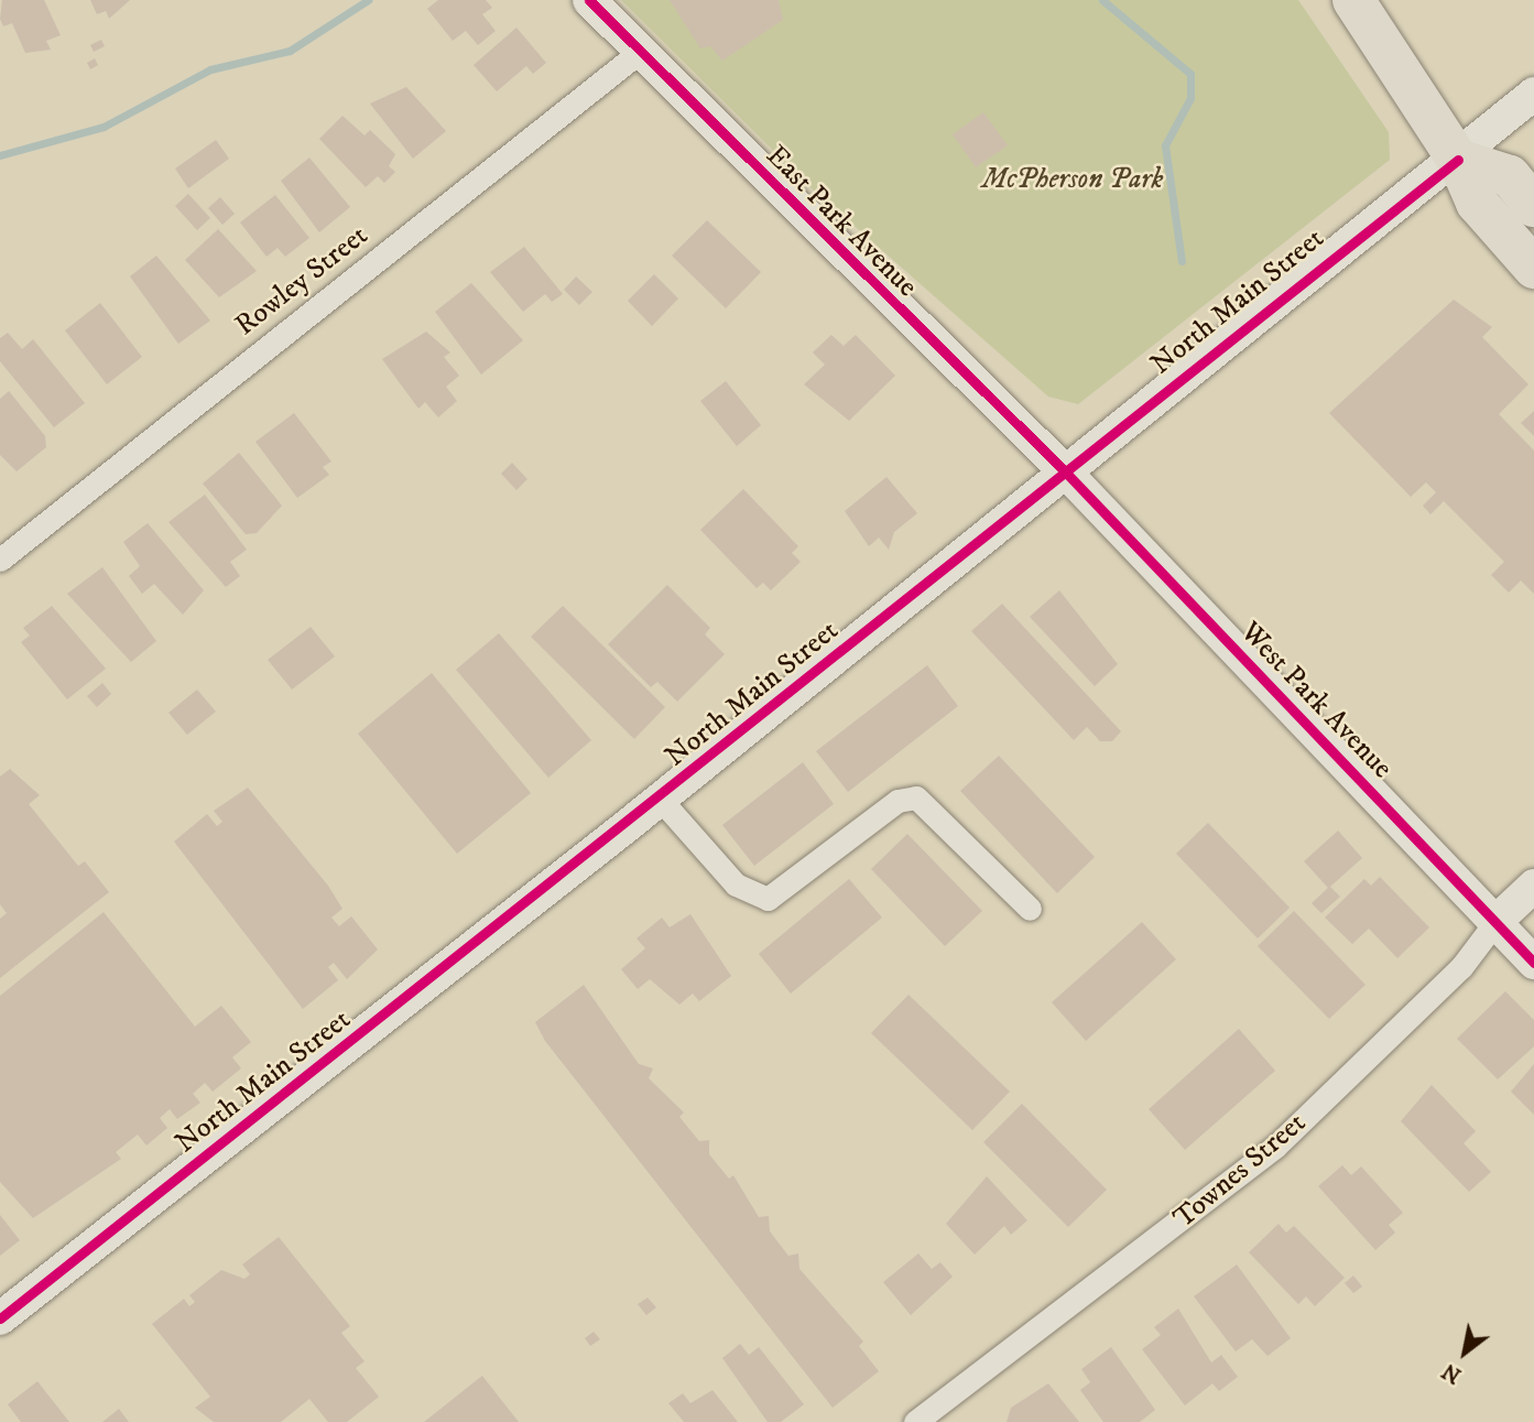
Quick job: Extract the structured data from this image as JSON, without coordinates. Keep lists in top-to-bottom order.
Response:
{
  "streets": {
    "street": [
      "East Park Avenue",
      "Rowley Street",
      "North Main Street",
      "West Park Avenue",
      "Townes Street"
    ]
  },
  "crossings": [
    ["East Park Avenue", "Rowley Street"],
    ["East Park Avenue", "North Main Street"],
    ["East Park Avenue", "West Park Avenue"],
    ["North Main Street", "West Park Avenue"],
    ["West Park Avenue", "Townes Street"]
  ],
  "parks": ["McPherson Park"],
  "north": "bottom left"
}
